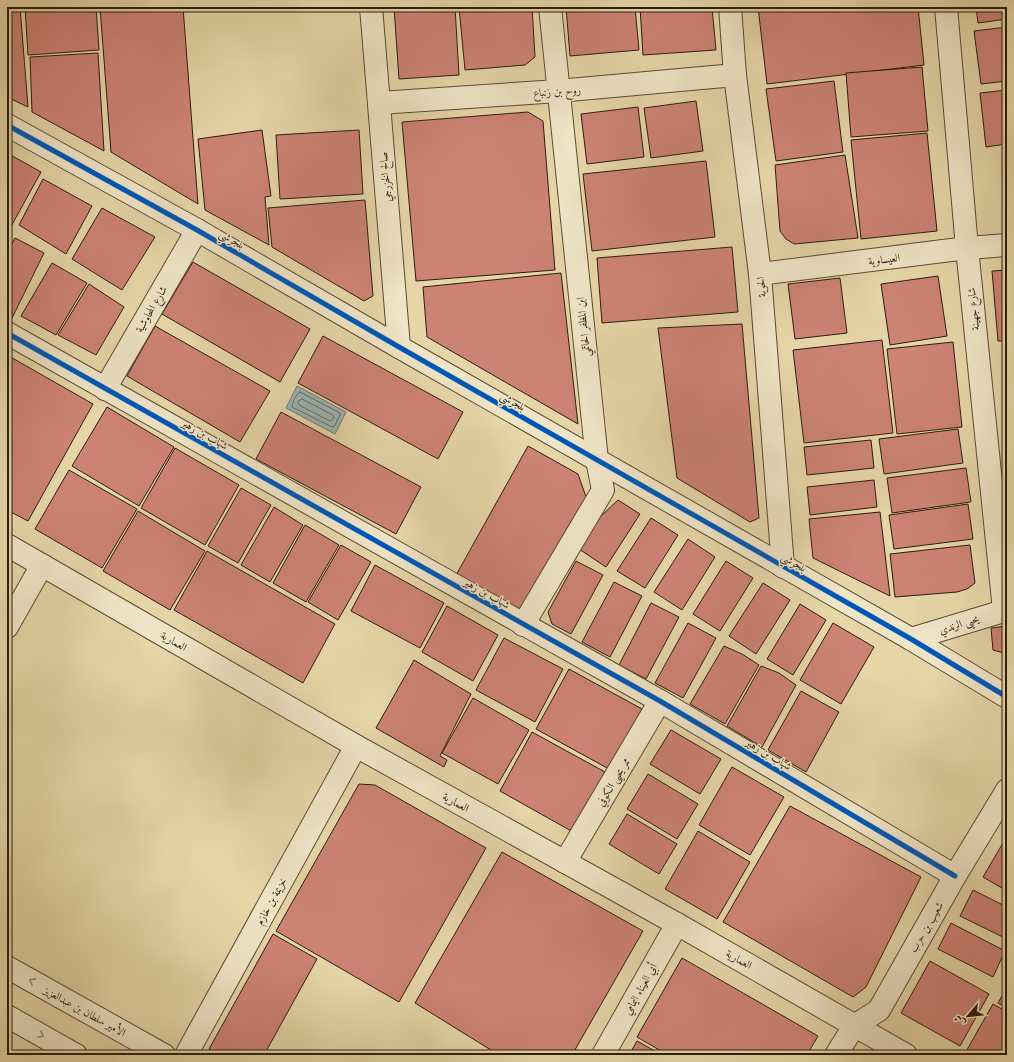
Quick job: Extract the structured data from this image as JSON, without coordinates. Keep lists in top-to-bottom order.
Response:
{
  "streets": {
    "street": [
      "روح بن زنباع",
      "صالح الخزرجي",
      "بلجرشي",
      "العيساوية",
      "الحوية",
      "شارع المحاوشية",
      "شارع جهينة",
      "ابن المظفر الحاتمي",
      "شهاب بن زهير",
      "يحيى الرندي",
      "العمارية",
      "ممر يحيى الكوفي",
      "خزيمة بن خازم",
      "شعيب بن حرب",
      "أبي العيناء اليمامي",
      "الأمير سلطان بن عبدالعزيز"
    ]
  },
  "crossings": [
    ["روح بن زنباع", "صالح الخزرجي"],
    ["روح بن زنباع", "الحوية"],
    ["روح بن زنباع", "ابن المظفر الحاتمي"],
    ["صالح الخزرجي", "بلجرشي"],
    ["بلجرشي", "الحوية"],
    ["بلجرشي", "شارع المحاوشية"],
    ["بلجرشي", "ابن المظفر الحاتمي"],
    ["بلجرشي", "يحيى الرندي"],
    ["العيساوية", "الحوية"],
    ["العيساوية", "شارع جهينة"],
    ["شارع المحاوشية", "شهاب بن زهير"],
    ["شارع جهينة", "يحيى الرندي"],
    ["ابن المظفر الحاتمي", "شهاب بن زهير"],
    ["شهاب بن زهير", "ممر يحيى الكوفي"],
    ["شهاب بن زهير", "شعيب بن حرب"],
    ["العمارية", "ممر يحيى الكوفي"],
    ["العمارية", "خزيمة بن خازم"],
    ["العمارية", "شعيب بن حرب"],
    ["العمارية", "أبي العيناء اليمامي"]
  ],
  "north": "bottom left"
}
